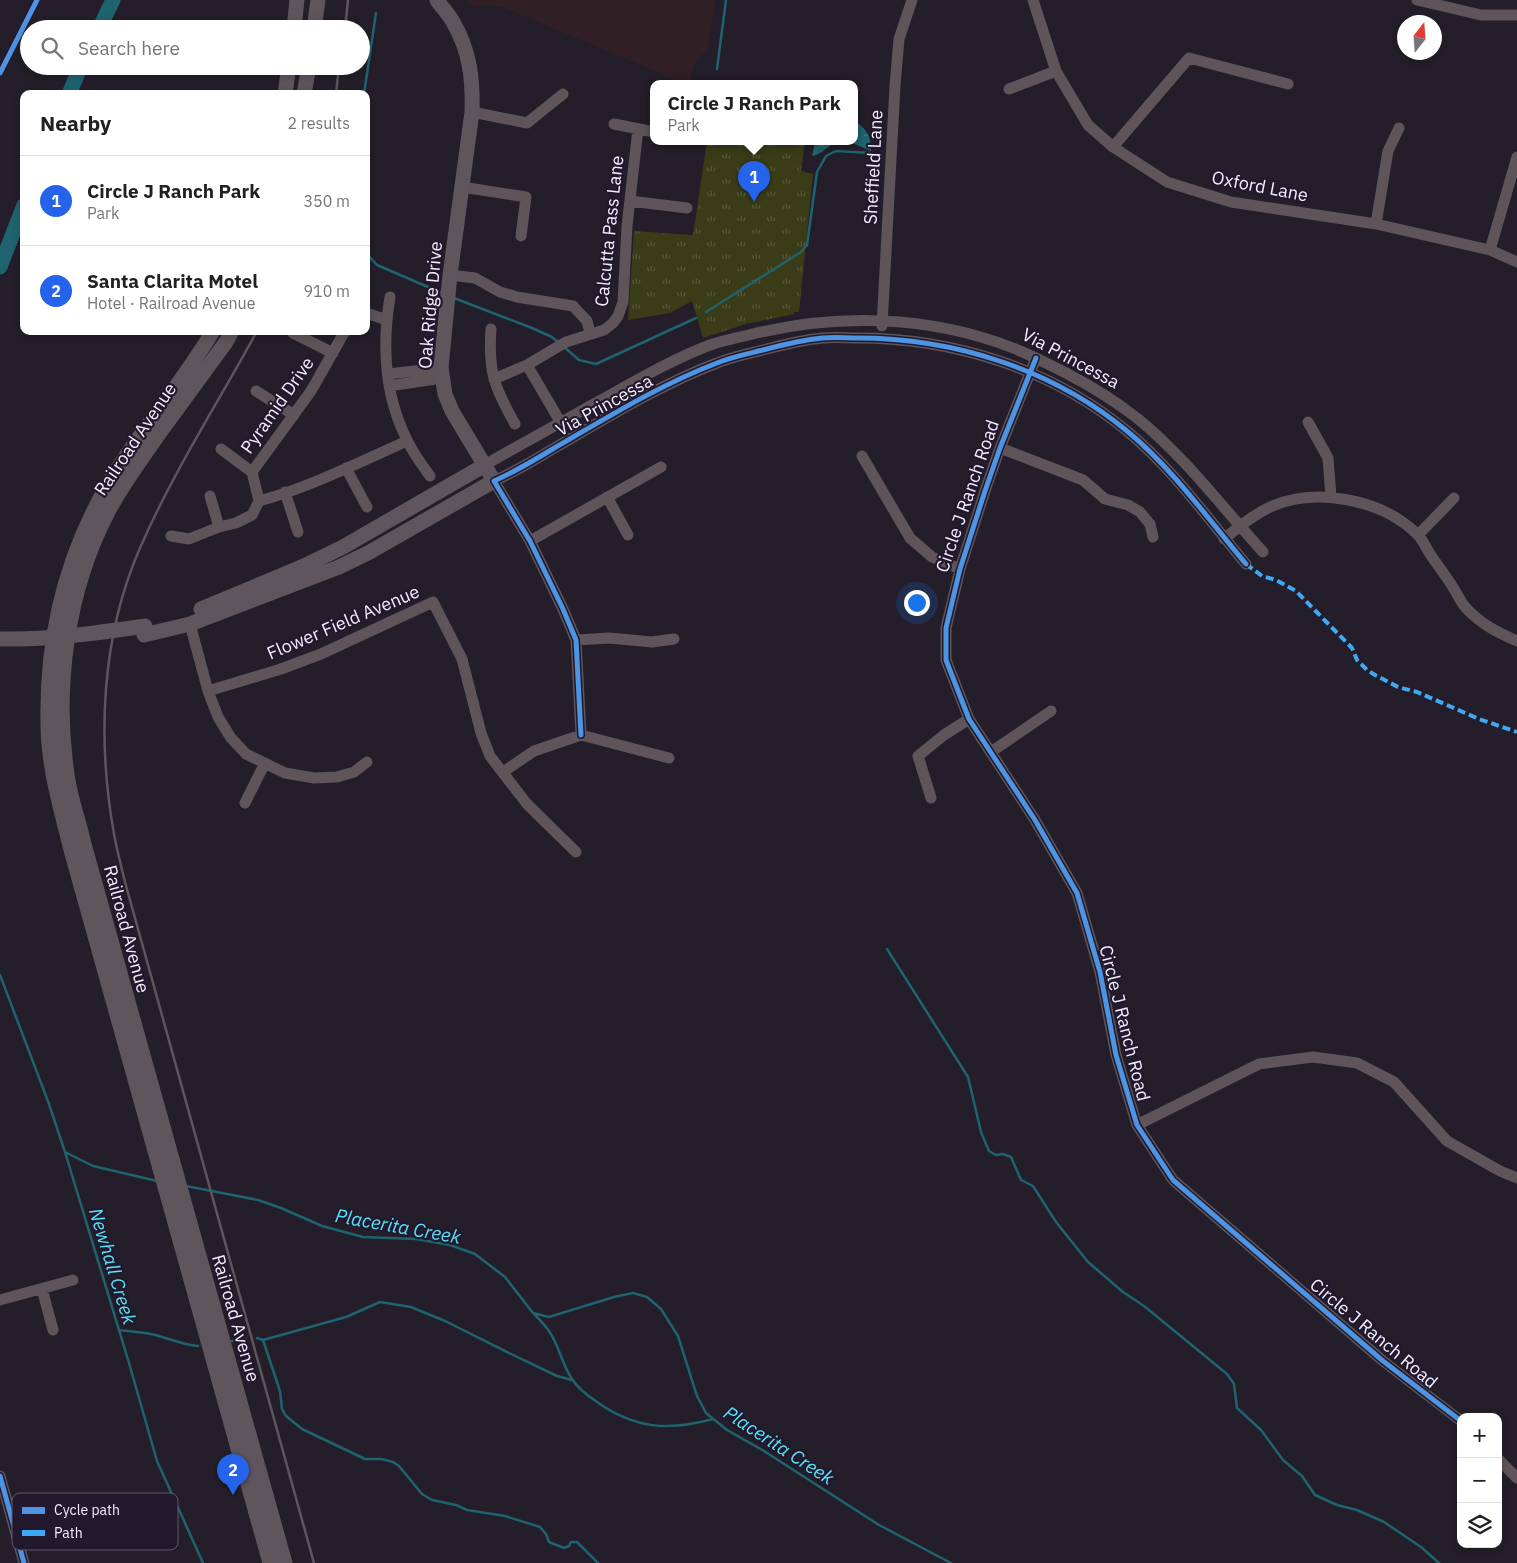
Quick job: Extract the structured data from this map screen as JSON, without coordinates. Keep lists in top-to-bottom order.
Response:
{
  "streets": {
    "main road": ["Oak Ridge Drive", "Via Princessa", "Railroad Avenue"],
    "street": [
      "Sheffield Lane",
      "Oxford Lane",
      "Calcutta Pass Lane",
      "Pyramid Drive",
      "Circle J Ranch Road",
      "Flower Field Avenue"
    ]
  },
  "crossings": [
    ["Sheffield Lane", "Via Princessa"],
    ["Oak Ridge Drive", "Via Princessa"],
    ["Via Princessa", "Circle J Ranch Road"]
  ],
  "water": ["Placerita Creek", "Newhall Creek"],
  "legend": ["Cycle path", "Path"],
  "north": "top",
  "page": {
    "search": "Search here",
    "popup": ["Circle J Ranch Park", "Park"],
    "heading": ["Nearby", "2 results"],
    "list": [
      {
        "mark": "1",
        "name": "Circle J Ranch Park",
        "note": "Park",
        "value": "350 m"
      },
      {
        "mark": "2",
        "name": "Santa Clarita Motel",
        "note": "Hotel · Railroad Avenue",
        "value": "910 m"
      }
    ],
    "pins": ["1", "2"],
    "map_buttons": ["+", "−"]
  }
}
